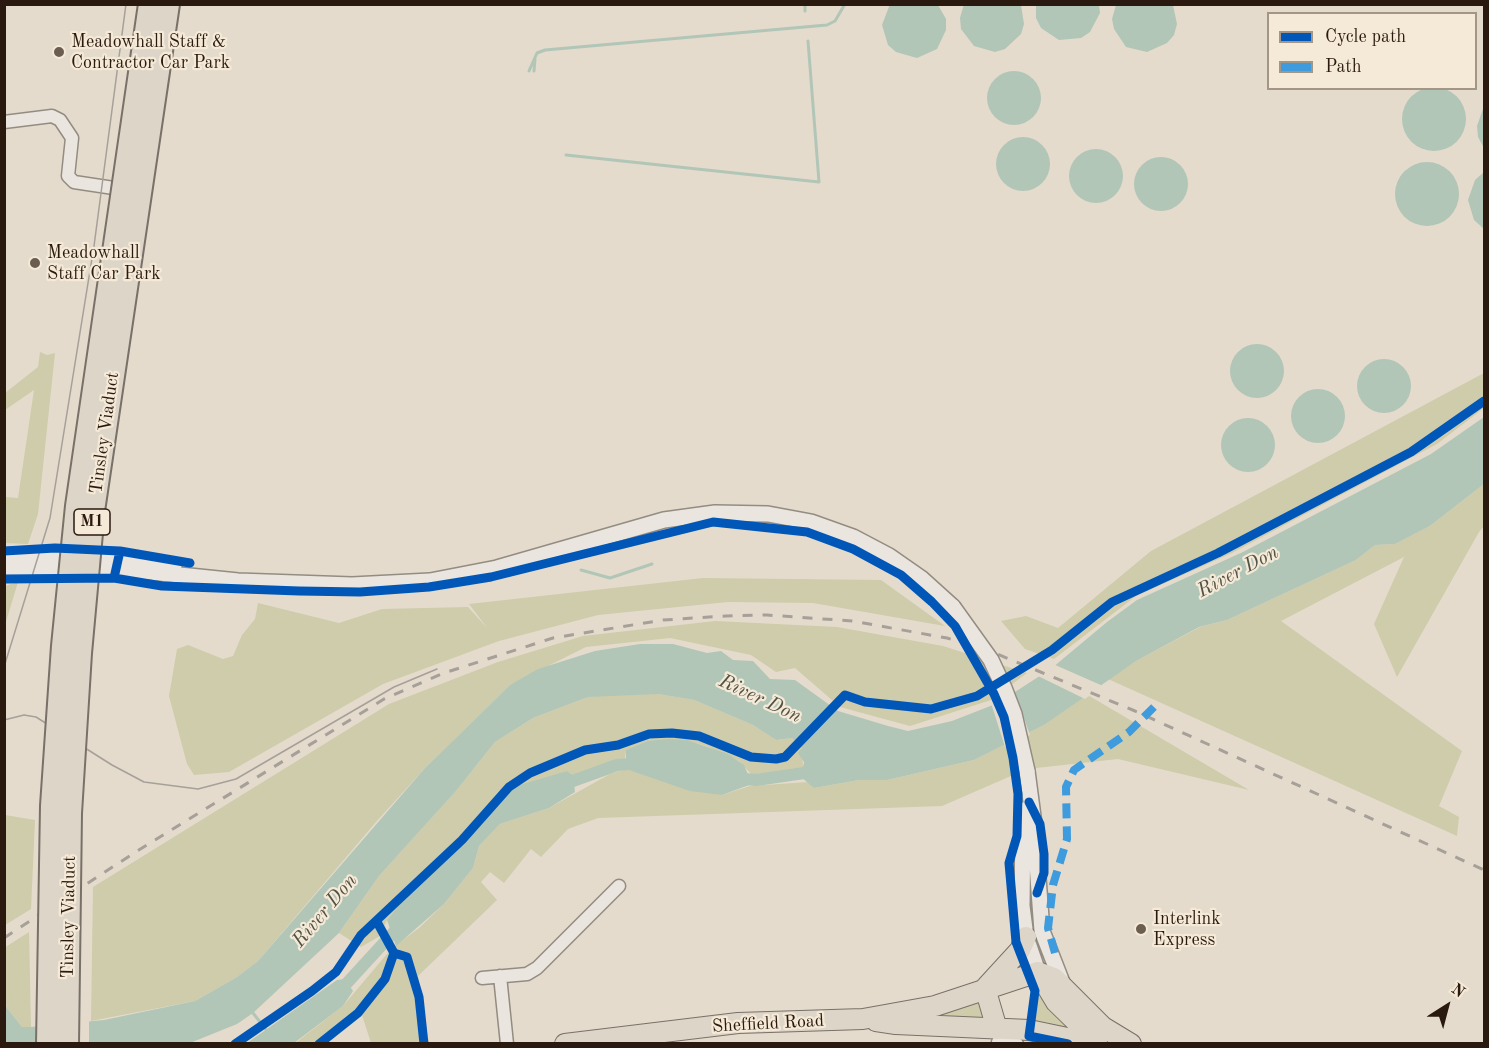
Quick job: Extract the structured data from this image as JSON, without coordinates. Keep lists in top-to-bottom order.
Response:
{
  "streets": {
    "highway": ["Tinsley Viaduct", "M1"],
    "main road": ["Sheffield Road"]
  },
  "water": ["River Don"],
  "places": ["Meadowhall Staff & Contractor Car Park", "Meadowhall Staff Car Park", "Interlink Express"],
  "legend": ["Cycle path", "Path"],
  "north": "top right"
}
